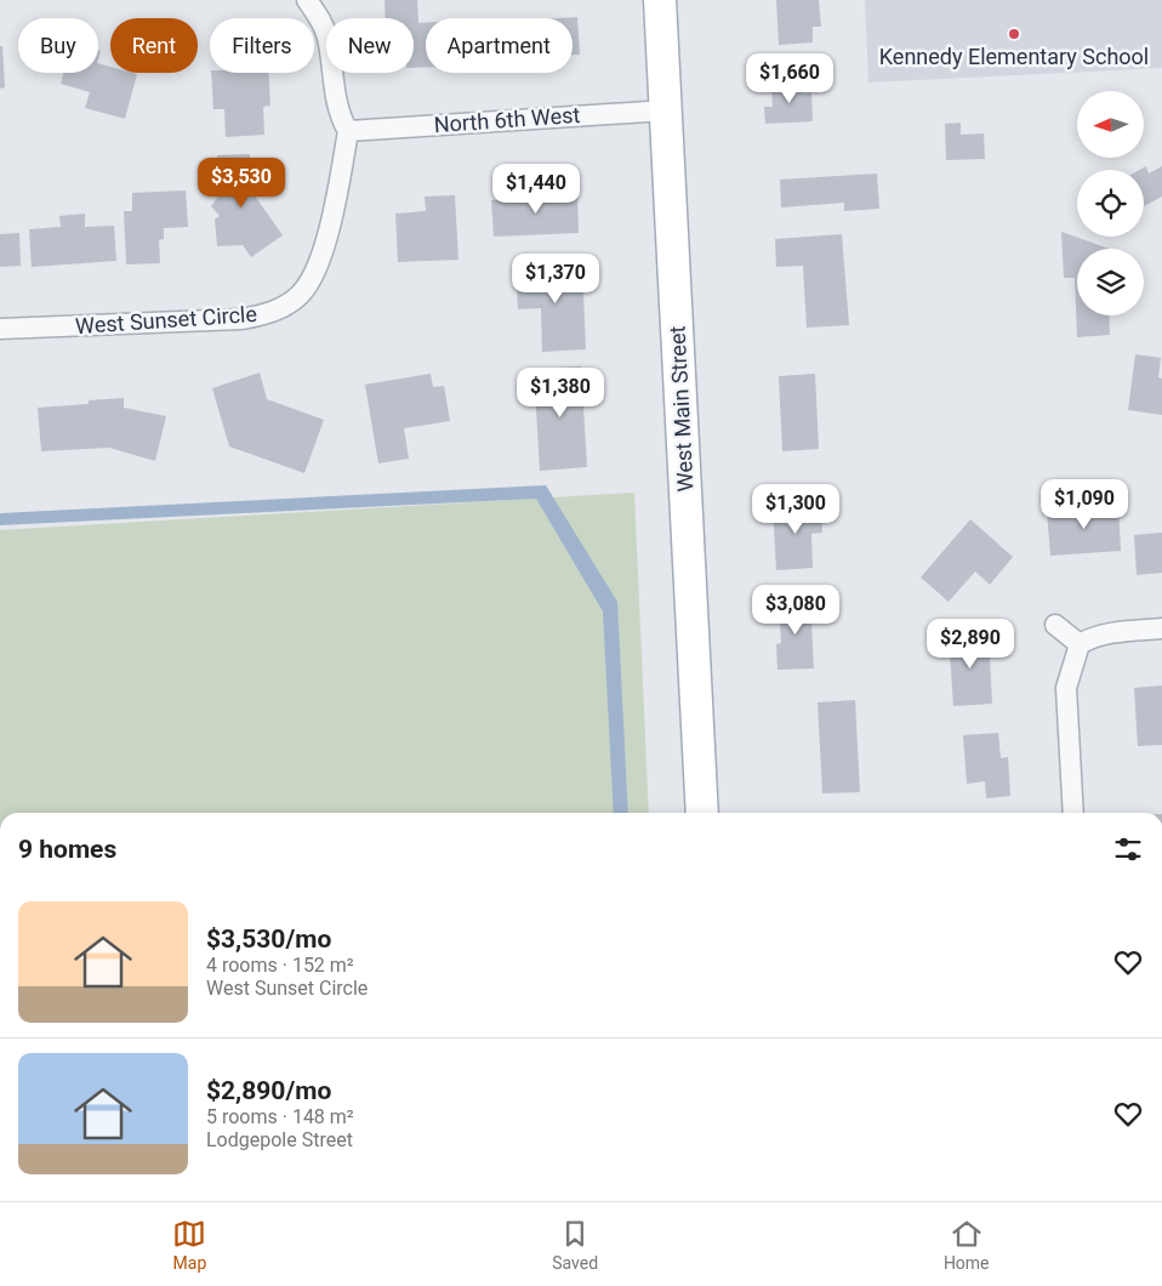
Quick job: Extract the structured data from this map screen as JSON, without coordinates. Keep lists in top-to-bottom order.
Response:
{
  "streets": {
    "main road": ["West Main Street"],
    "street": ["North 6th West", "West Sunset Circle"]
  },
  "crossings": [
    ["North 6th West", "West Sunset Circle"],
    ["North 6th West", "West Main Street"]
  ],
  "places": ["Kennedy Elementary School"],
  "north": "left",
  "page": {
    "chip": [
      "Buy",
      "Rent",
      "Filters",
      "New",
      "Apartment"
    ],
    "price": [
      "$1,660",
      "$3,530",
      "$1,440",
      "$1,370",
      "$1,380",
      "$1,090",
      "$1,300",
      "$3,080",
      "$2,890"
    ],
    "heading": "9 homes",
    "list": [
      {
        "name": "$3,530/mo",
        "note": "4 rooms · 152 m² · West Sunset Circle"
      },
      {
        "name": "$2,890/mo",
        "note": "5 rooms · 148 m² · Lodgepole Street"
      }
    ],
    "tabs": ["Map", "Saved", "Home"]
  }
}
